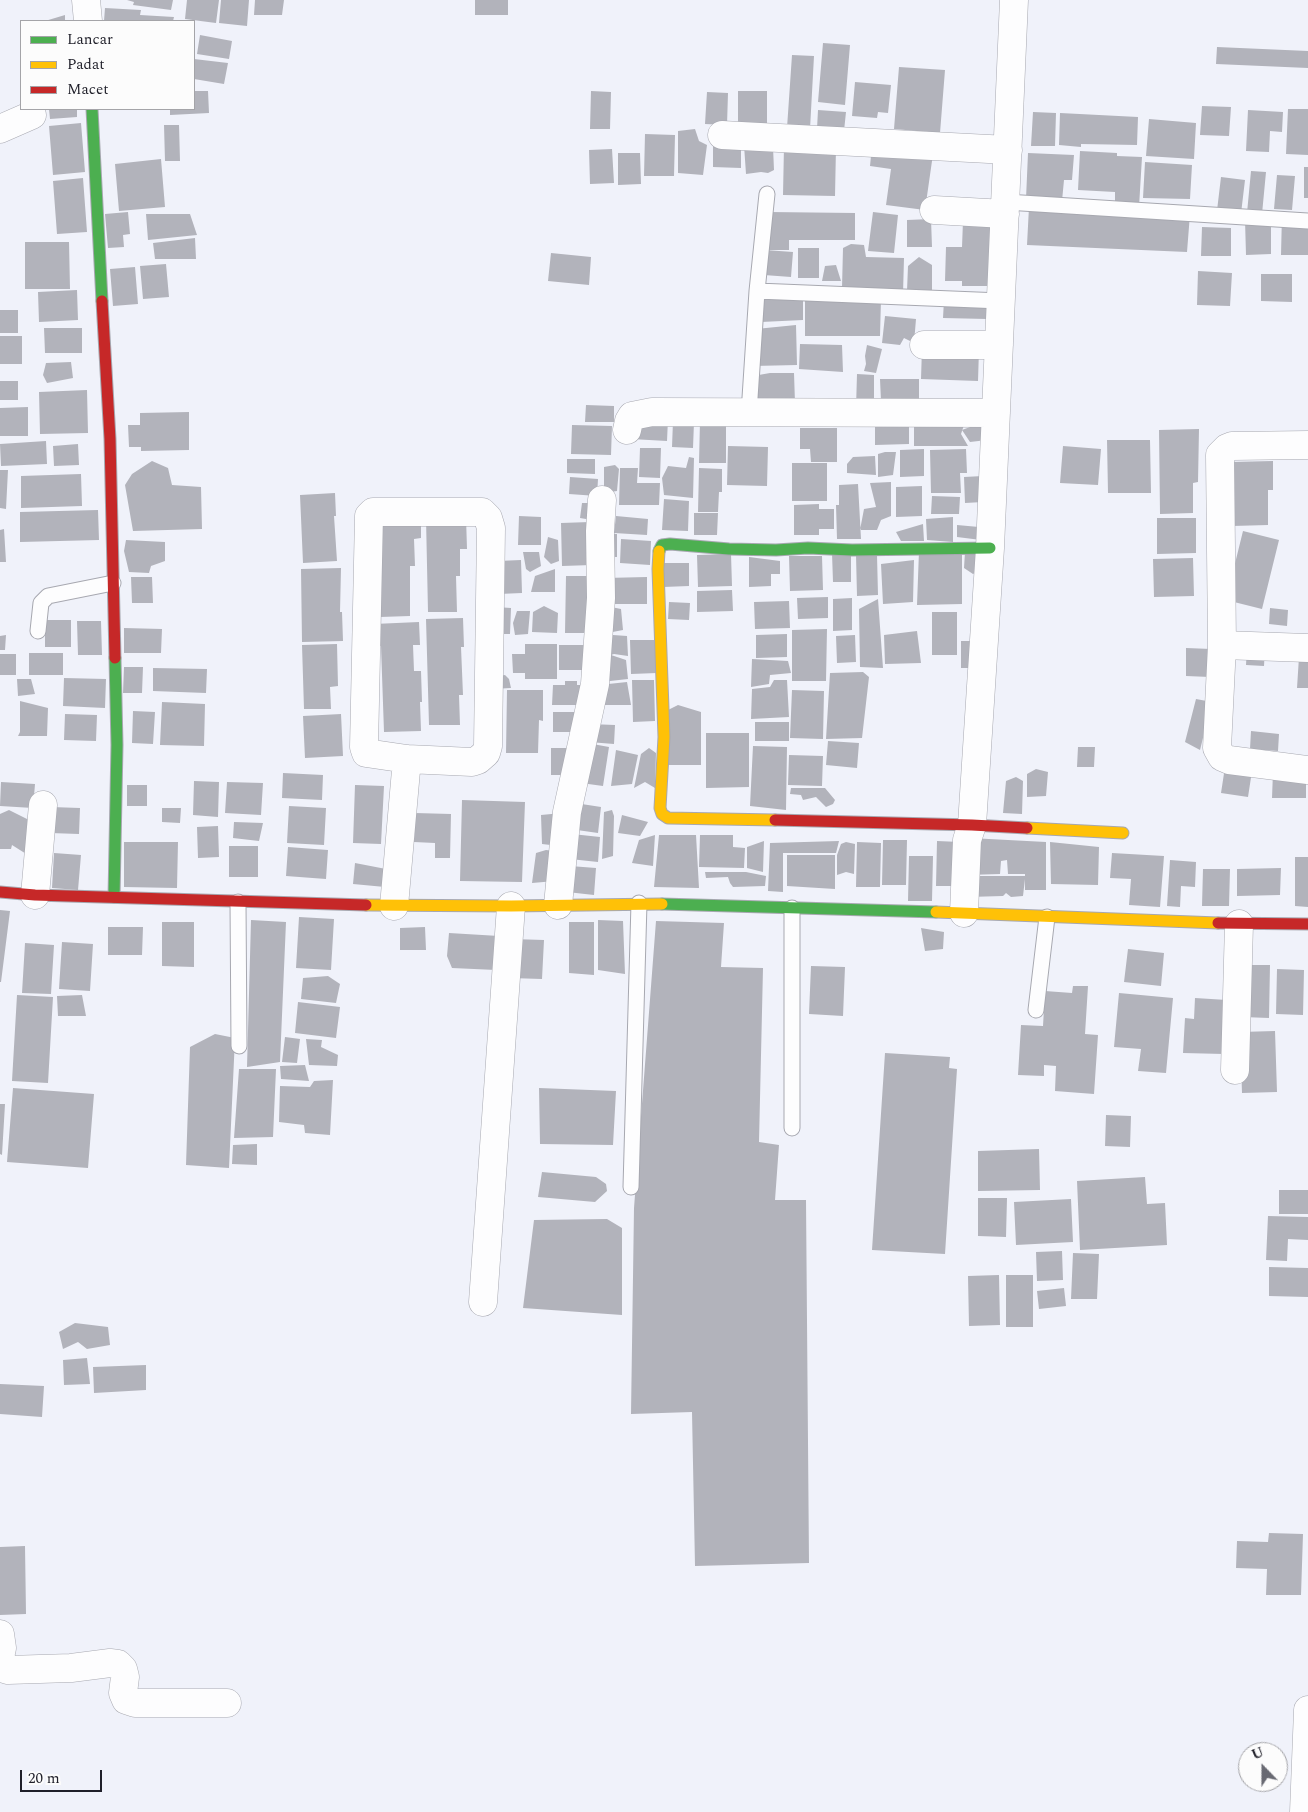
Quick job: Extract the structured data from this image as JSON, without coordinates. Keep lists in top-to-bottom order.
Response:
{
  "legend": ["Lancar", "Padat", "Macet"],
  "scale_bar": "20 m",
  "north": "top"
}
